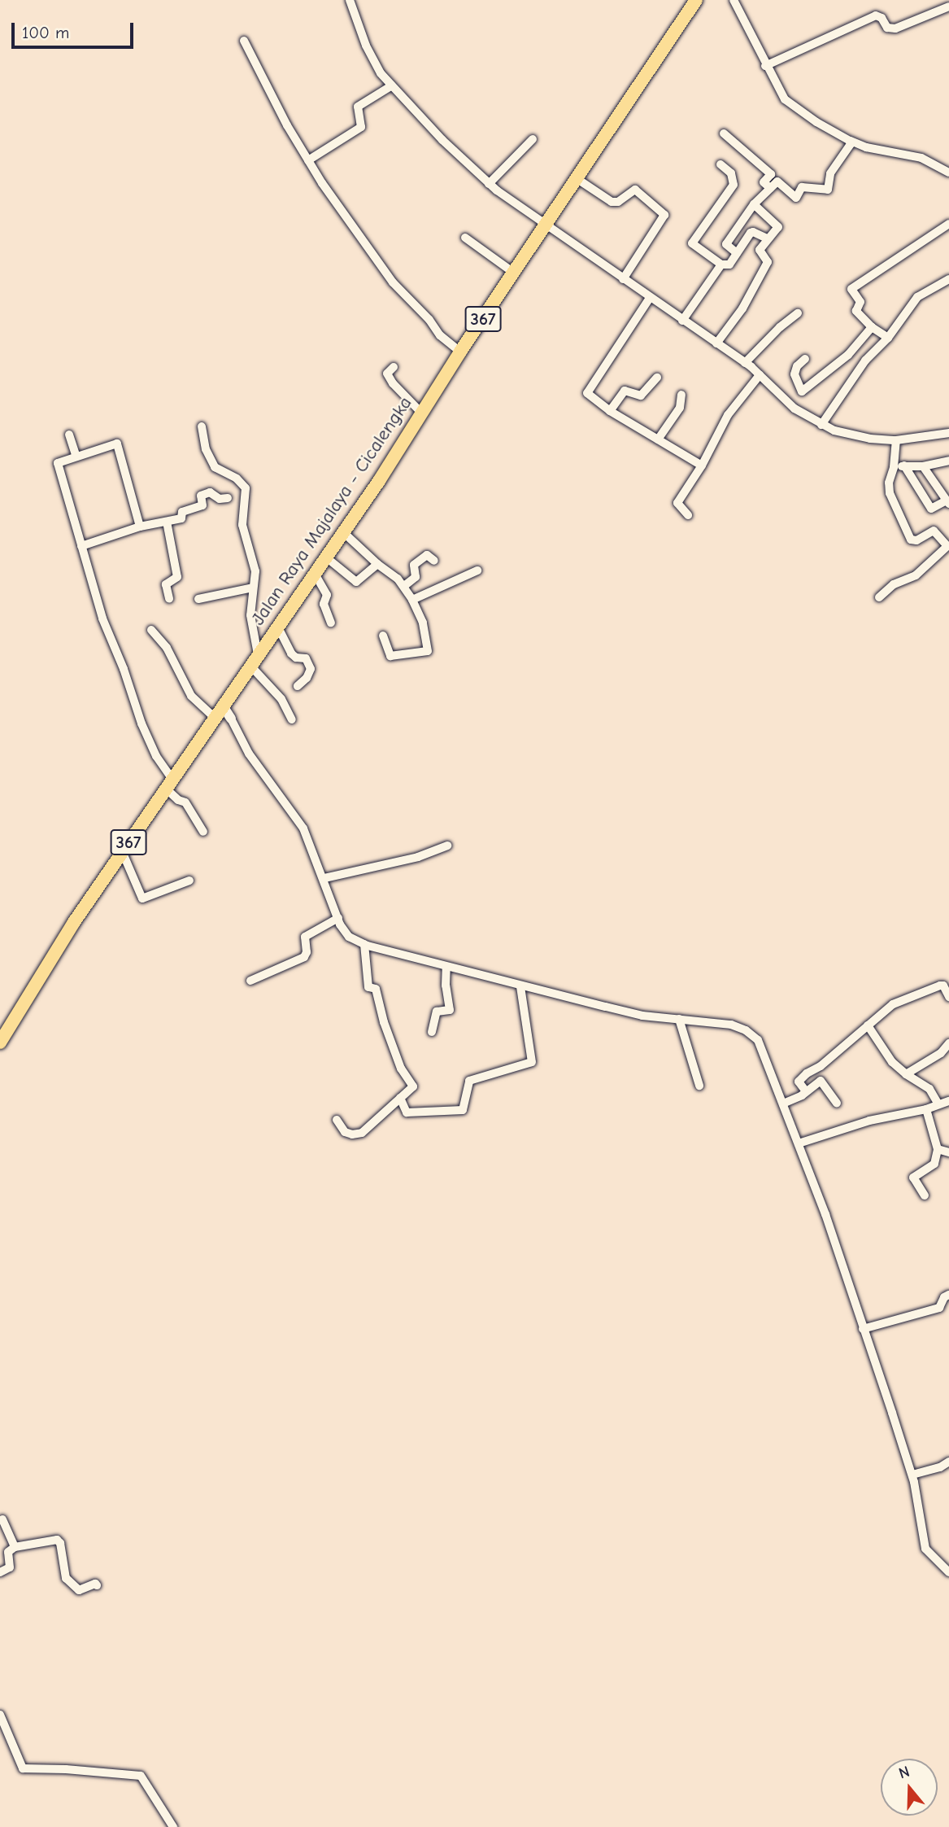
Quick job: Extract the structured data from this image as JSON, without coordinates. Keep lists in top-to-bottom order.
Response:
{
  "streets": {
    "main road": ["367", "Jalan Raya Majalaya - Cicalengka"]
  },
  "scale_bar": "100 m",
  "north": "top"
}
